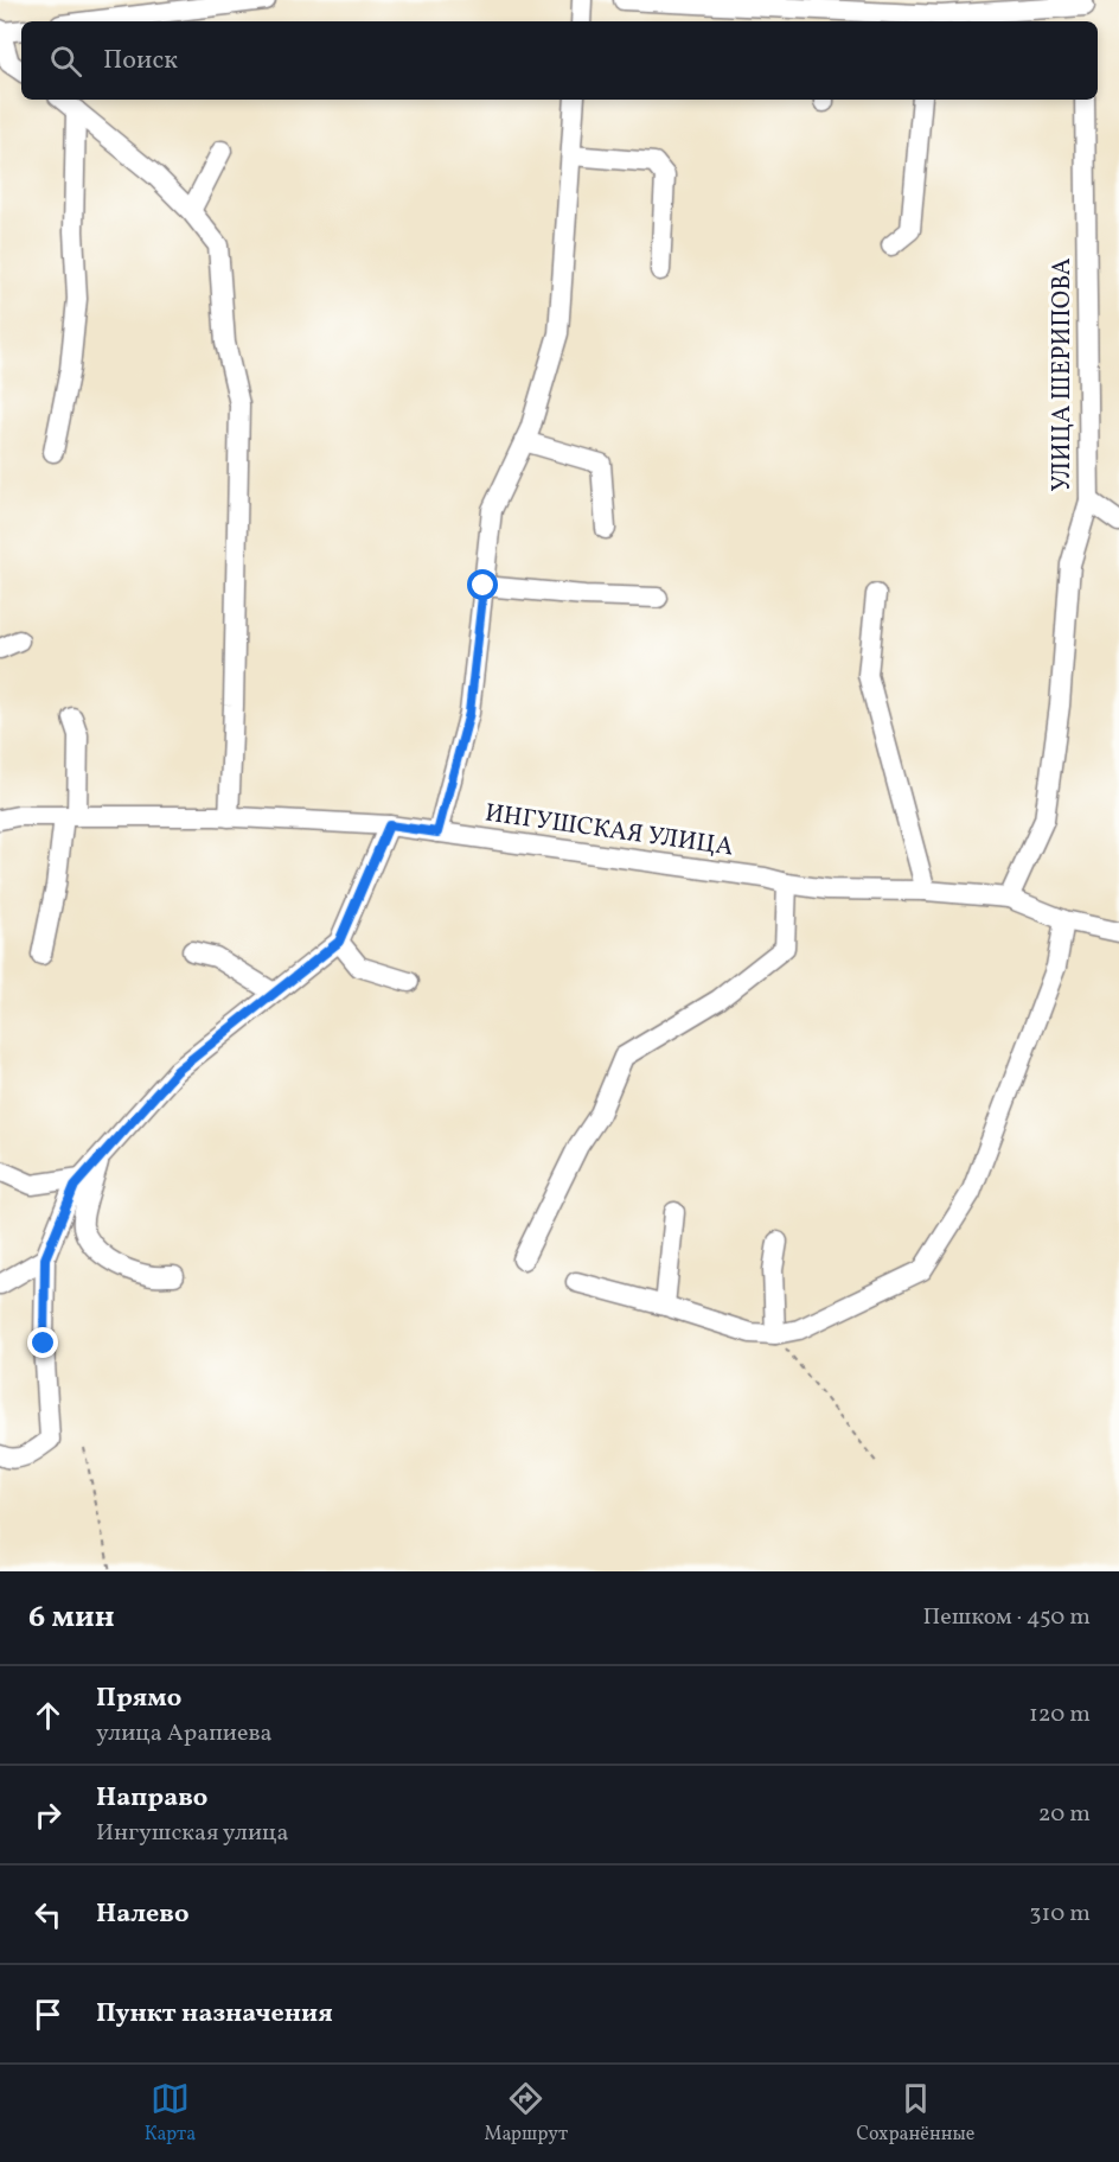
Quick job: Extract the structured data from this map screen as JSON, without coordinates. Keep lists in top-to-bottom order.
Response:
{
  "streets": {
    "street": ["УЛИЦА ШЕРИПОВА", "ИНГУШСКАЯ УЛИЦА"]
  },
  "crossings": [
    ["УЛИЦА ШЕРИПОВА", "ИНГУШСКАЯ УЛИЦА"]
  ],
  "page": {
    "search": "Поиск",
    "heading": ["6 мин", "Пешком · 450 m"],
    "list": [
      ["Прямо", "улица Арапиева", "120 m"],
      ["Направо", "Ингушская улица", "20 m"],
      ["Налево", "310 m"],
      "Пункт назначения"
    ],
    "nav": ["Карта", "Маршрут", "Сохранённые"]
  }
}
